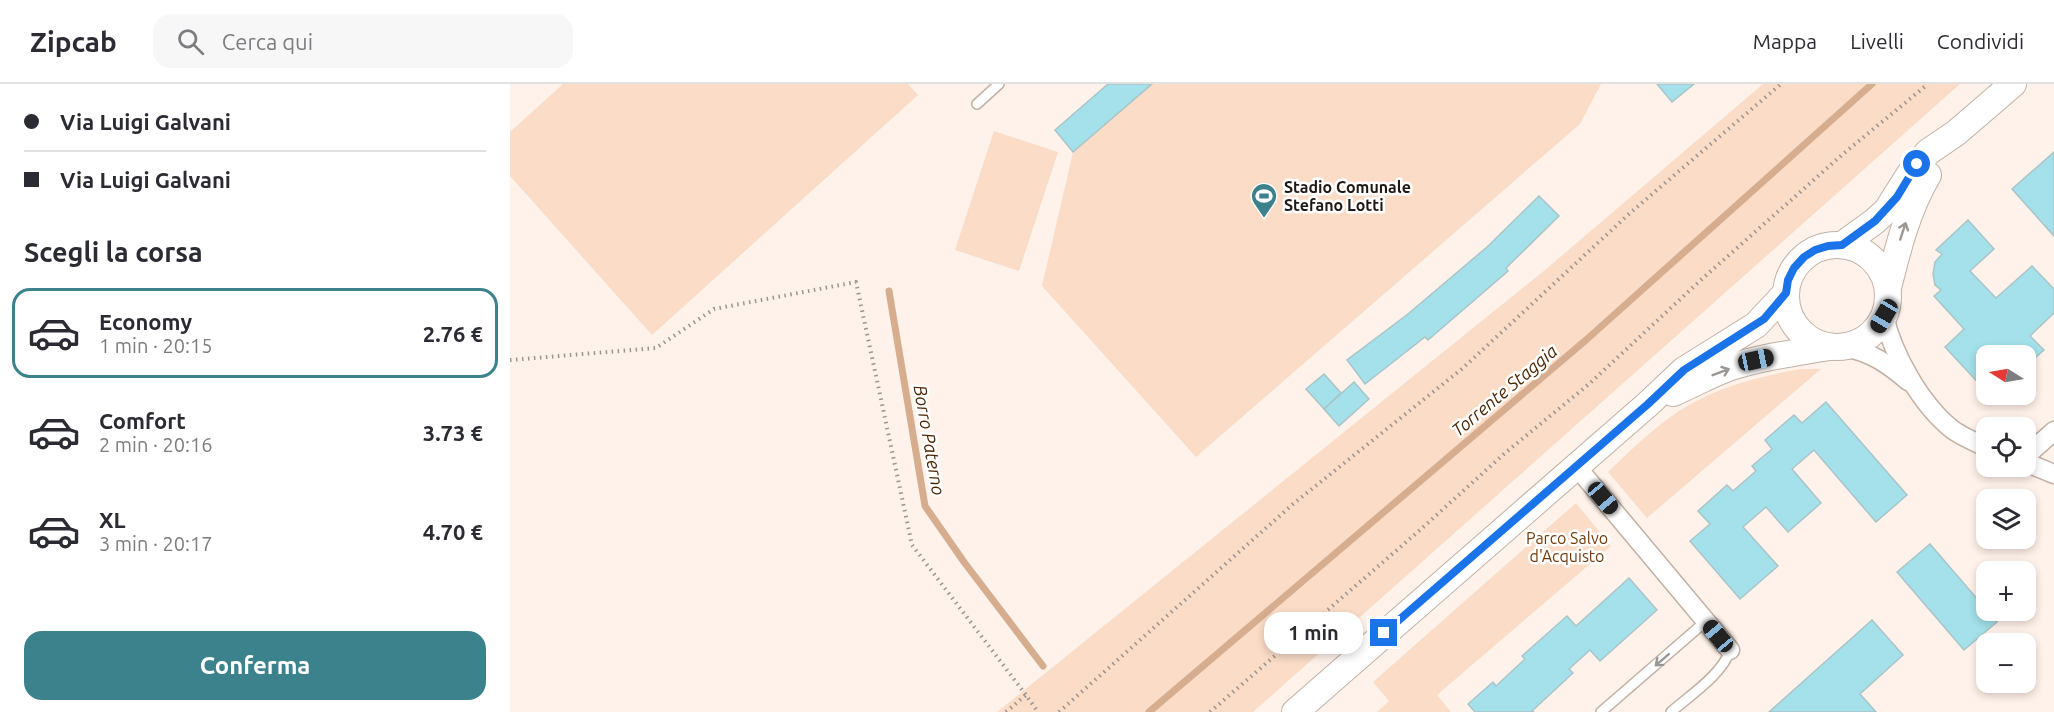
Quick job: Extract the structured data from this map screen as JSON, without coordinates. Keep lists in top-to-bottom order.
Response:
{
  "water": ["Torrente Staggia", "Borro Paterno"],
  "parks": ["Parco Salvo d'Acquisto"],
  "places": {
    "sports": ["Stadio Comunale Stefano Lotti"]
  },
  "north": "left",
  "page": {
    "header": "Zipcab",
    "search": "Cerca qui",
    "nav": ["Mappa", "Livelli", "Condividi"],
    "banner": ["Via Luigi Galvani", "Via Luigi Galvani"],
    "heading": "Scegli la corsa",
    "list": [
      {
        "name": "Economy",
        "note": "1 min · 20:15",
        "value": "2.76 €"
      },
      {
        "name": "Comfort",
        "note": "2 min · 20:16",
        "value": "3.73 €"
      },
      {
        "name": "XL",
        "note": "3 min · 20:17",
        "value": "4.70 €"
      }
    ],
    "map_buttons": ["+", "−"],
    "bubble": "1 min",
    "buttons": "Conferma"
  }
}
